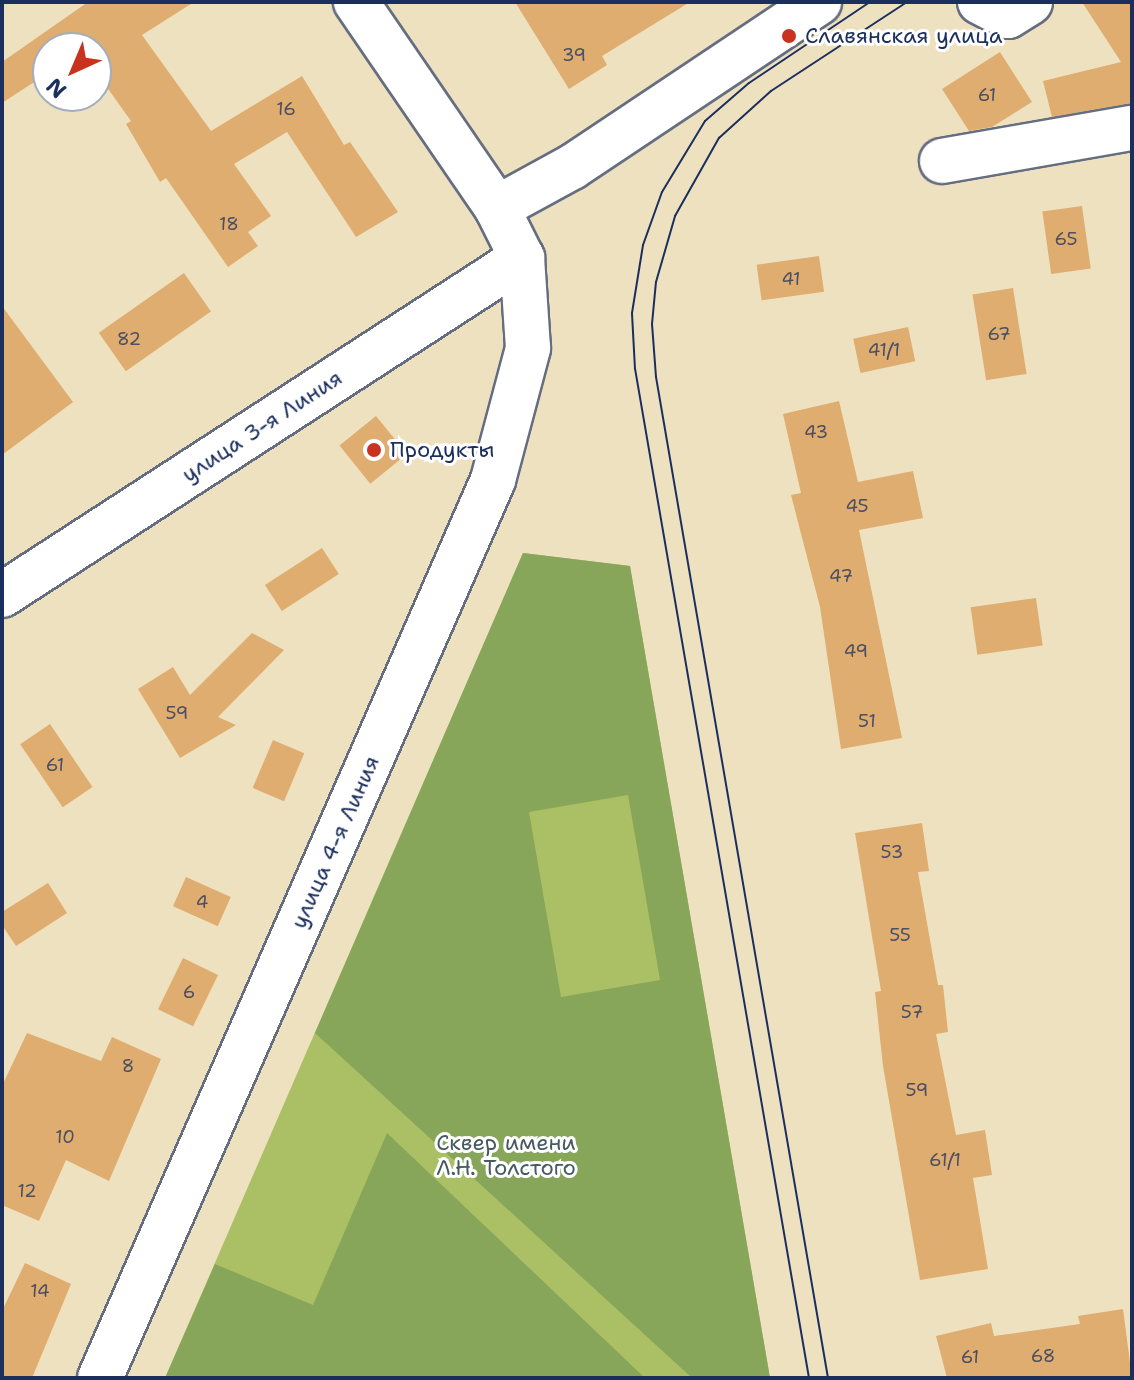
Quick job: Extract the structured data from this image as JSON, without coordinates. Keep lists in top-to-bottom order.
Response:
{
  "streets": {
    "street": ["улица 3-я Линия", "улица 4-я Линия"]
  },
  "crossings": [
    ["улица 3-я Линия", "улица 4-я Линия"]
  ],
  "parks": ["Сквер имени Л.Н. Толстого"],
  "places": ["Славянская улица", "Продукты"],
  "house_numbers": [
    "39",
    "61",
    "16",
    "18",
    "65",
    "41",
    "67",
    "82",
    "41/1",
    "43",
    "45",
    "47",
    "49",
    "59",
    "51",
    "61",
    "53",
    "4",
    "55",
    "6",
    "57",
    "8",
    "59",
    "10",
    "61/1",
    "12",
    "14",
    "68",
    "61"
  ],
  "north": "bottom left"
}
